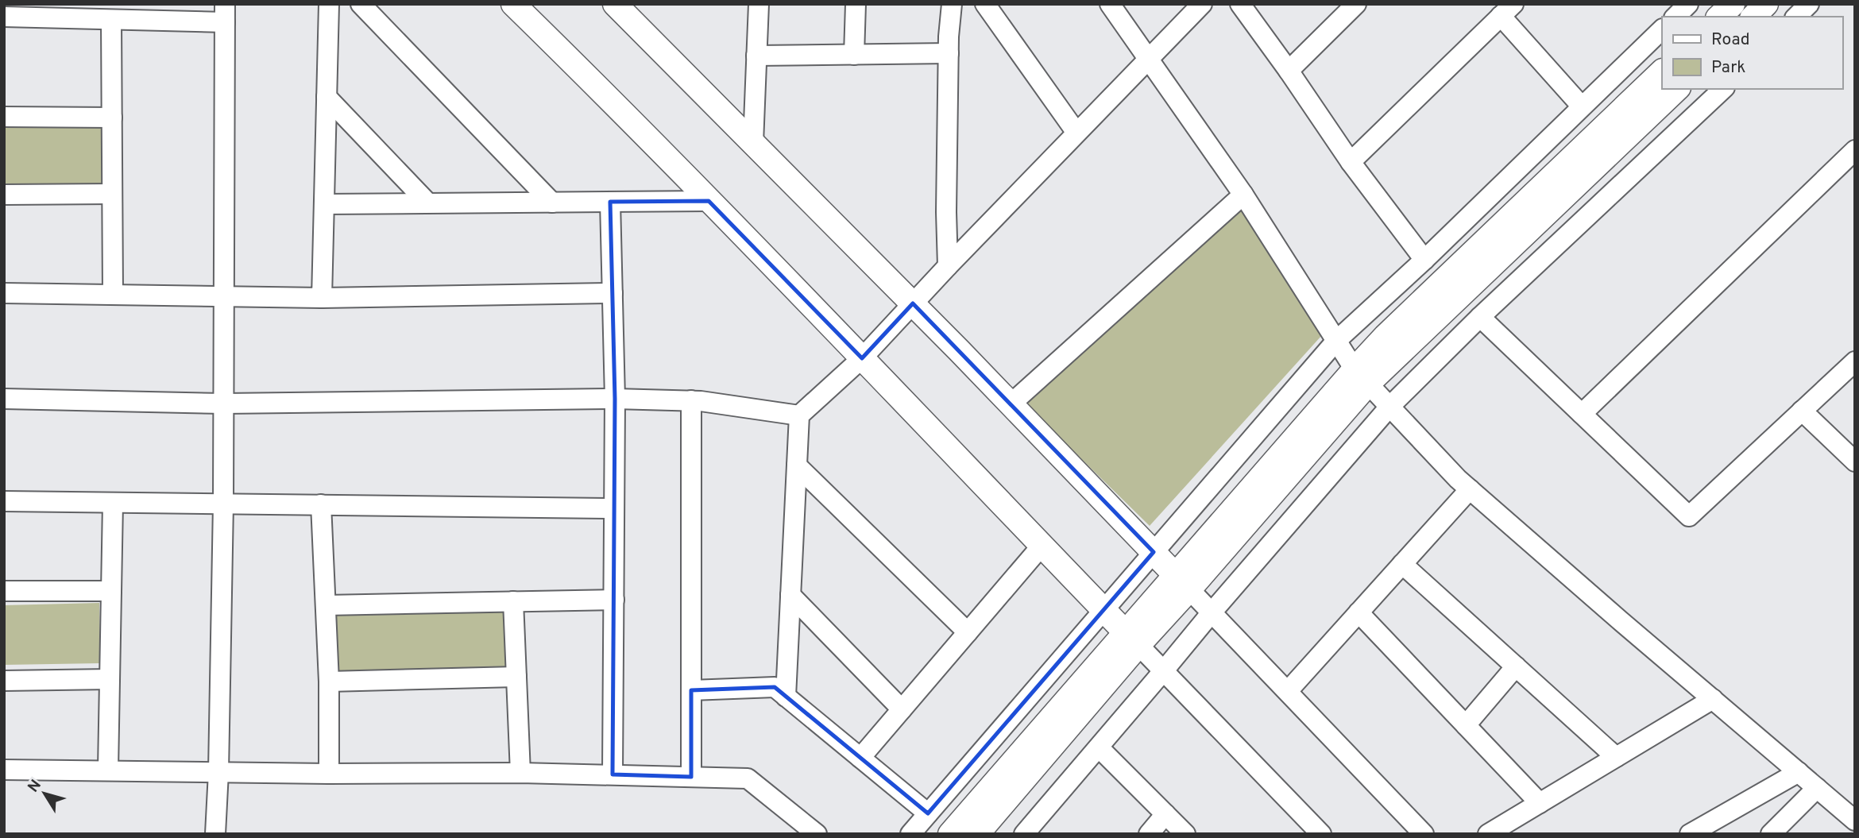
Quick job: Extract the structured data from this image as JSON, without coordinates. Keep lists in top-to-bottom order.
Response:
{
  "legend": ["Road", "Park"],
  "north": "top left"
}
